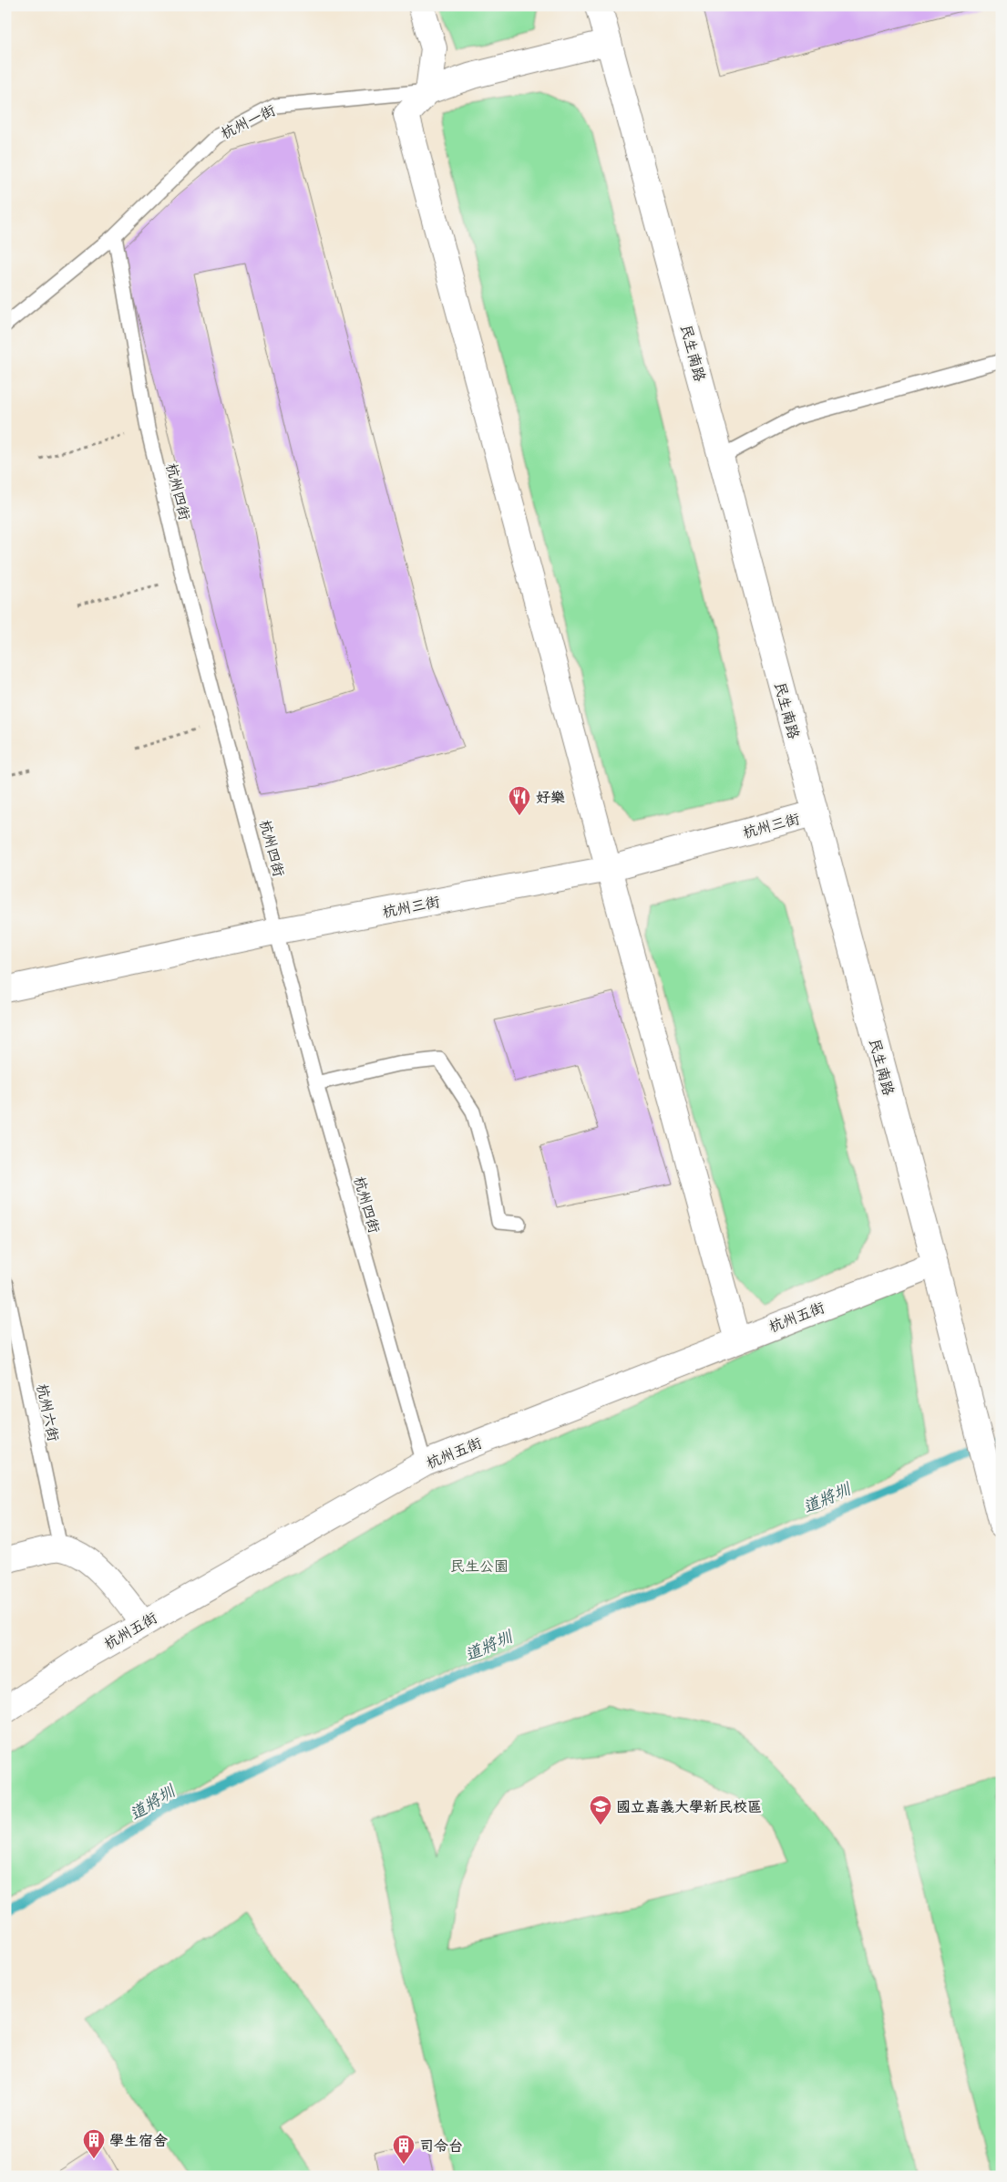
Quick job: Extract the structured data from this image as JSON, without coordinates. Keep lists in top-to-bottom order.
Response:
{
  "streets": {
    "street": [
      "杭州一街",
      "民生南路",
      "杭州三街",
      "杭州五街"
    ],
    "lane": ["杭州四街", "杭州六街"]
  },
  "crossings": [
    ["杭州一街", "民生南路"],
    ["杭州一街", "杭州四街"],
    ["民生南路", "杭州三街"],
    ["民生南路", "杭州五街"],
    ["杭州四街", "杭州三街"],
    ["杭州四街", "杭州五街"]
  ],
  "water": ["道將圳"],
  "parks": ["民生公園"],
  "places": {
    "restaurant": ["好樂"],
    "school or university": ["國立嘉義大學新民校區"],
    "building": ["學生宿舍", "司令台"]
  }
}
